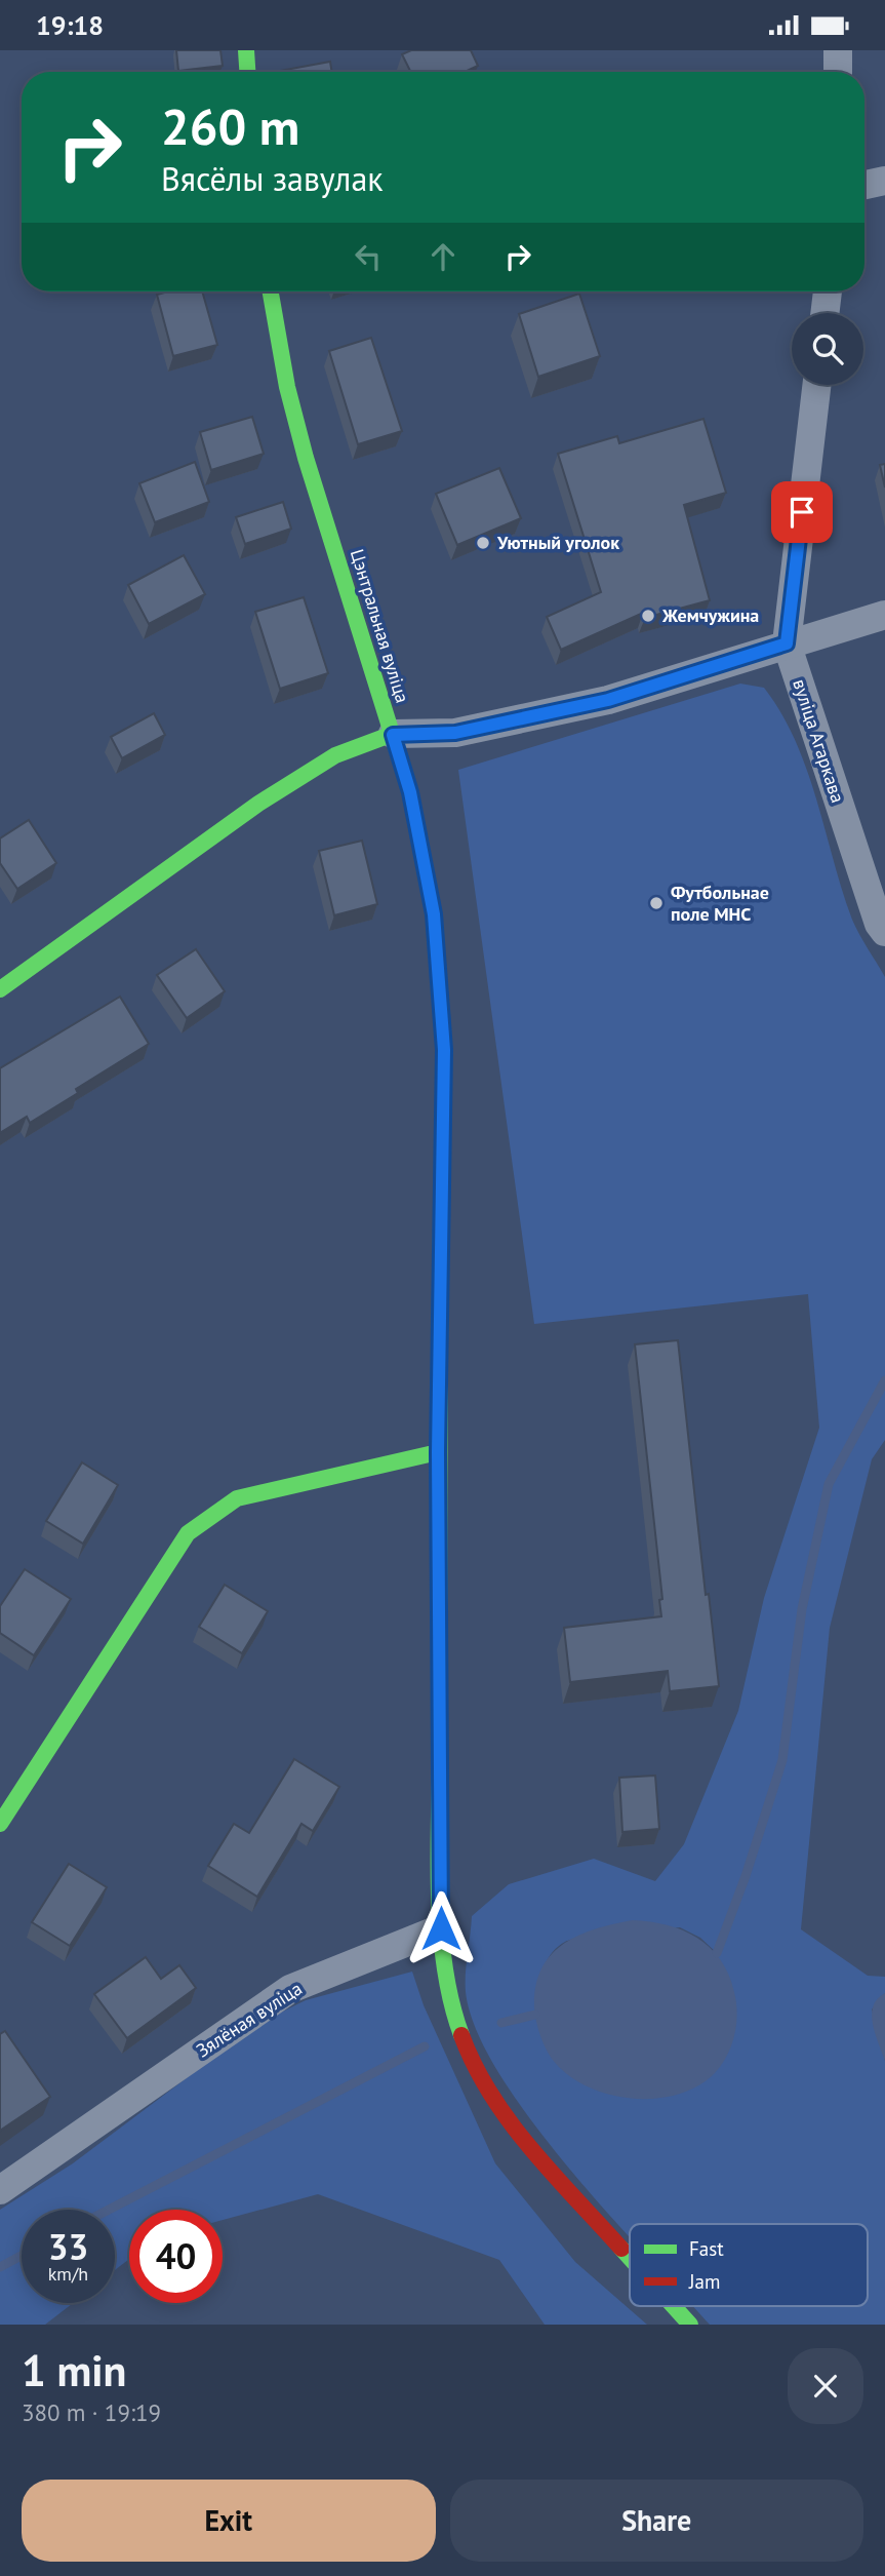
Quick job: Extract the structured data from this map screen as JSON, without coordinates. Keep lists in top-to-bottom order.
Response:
{
  "streets": {
    "street": ["Цэнтральная вуліца", "вуліца Агаркава", "Зялёная вуліца"]
  },
  "places": ["Уютный уголок", "Жемчужина", "Футбольнае поле МНС"],
  "legend": ["Fast", "Jam"],
  "page": {
    "status": "19:18",
    "turn": ["260 m", "Вясёлы завулак"],
    "speed": "33 km/h",
    "limit": "40",
    "heading": ["1 min", "380 m · 19:19"],
    "buttons": ["Exit", "Share"]
  }
}
